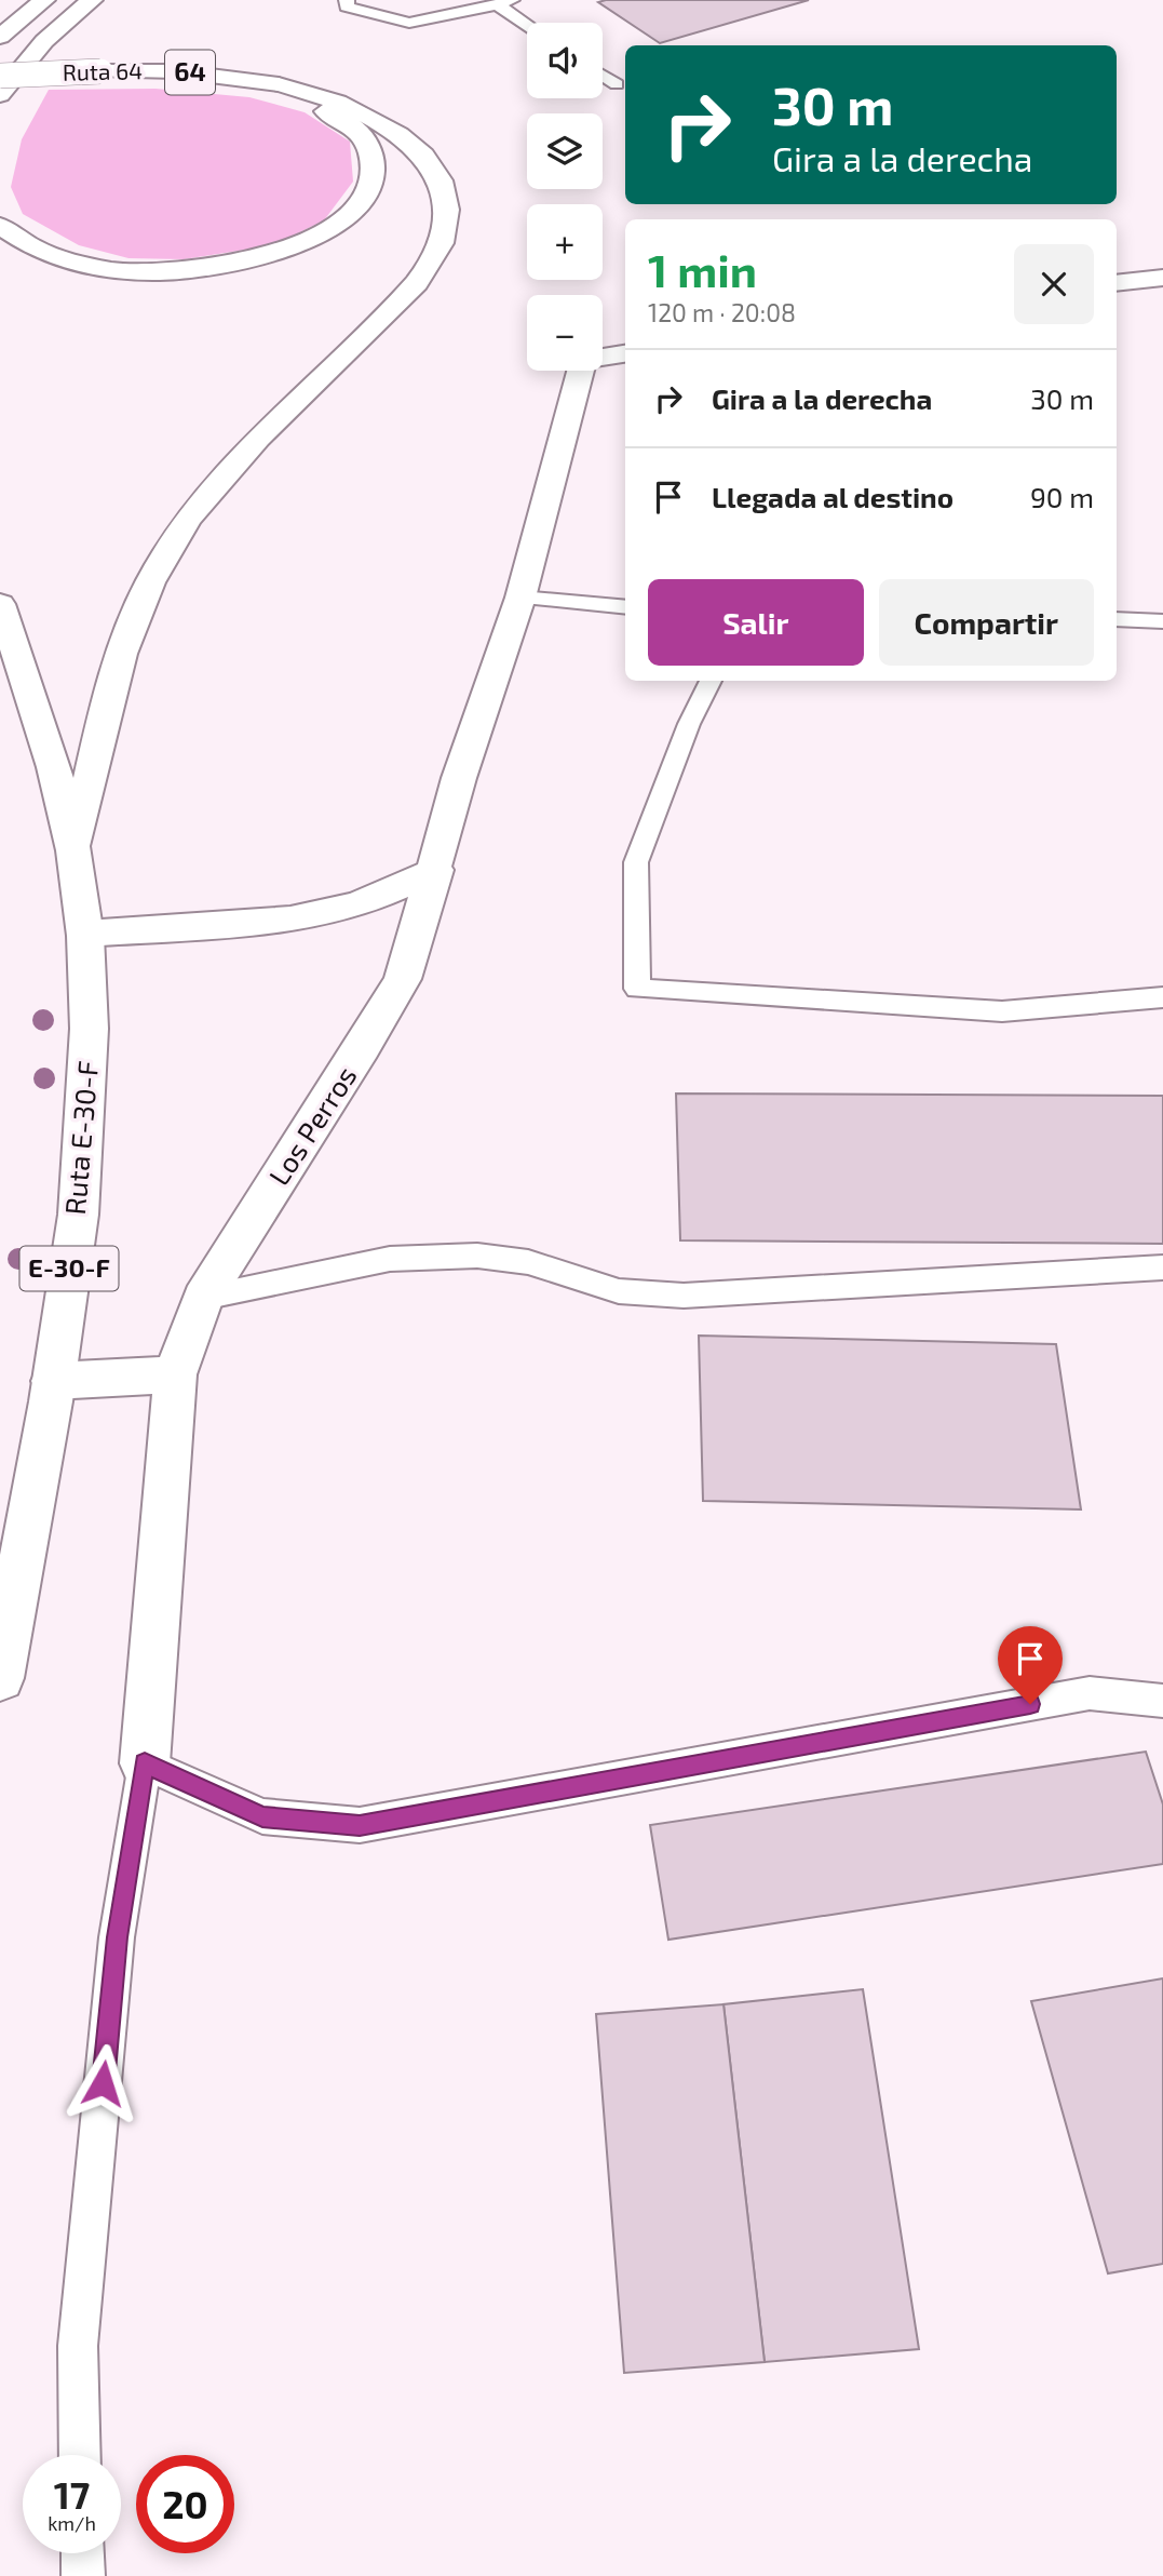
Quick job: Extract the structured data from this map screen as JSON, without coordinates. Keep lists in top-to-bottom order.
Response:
{
  "streets": {
    "main road": [
      "Ruta 64",
      "64",
      "Los Perros",
      "Ruta E-30-F",
      "E-30-F"
    ]
  },
  "page": {
    "map_buttons": ["+", "−"],
    "turn": ["30 m", "Gira a la derecha"],
    "heading": ["1 min", "120 m · 20:08"],
    "list": [
      {
        "name": "Gira a la derecha",
        "value": "30 m"
      },
      {
        "name": "Llegada al destino",
        "value": "90 m"
      }
    ],
    "buttons": ["Salir", "Compartir"],
    "speed": "17 km/h",
    "limit": "20"
  }
}
